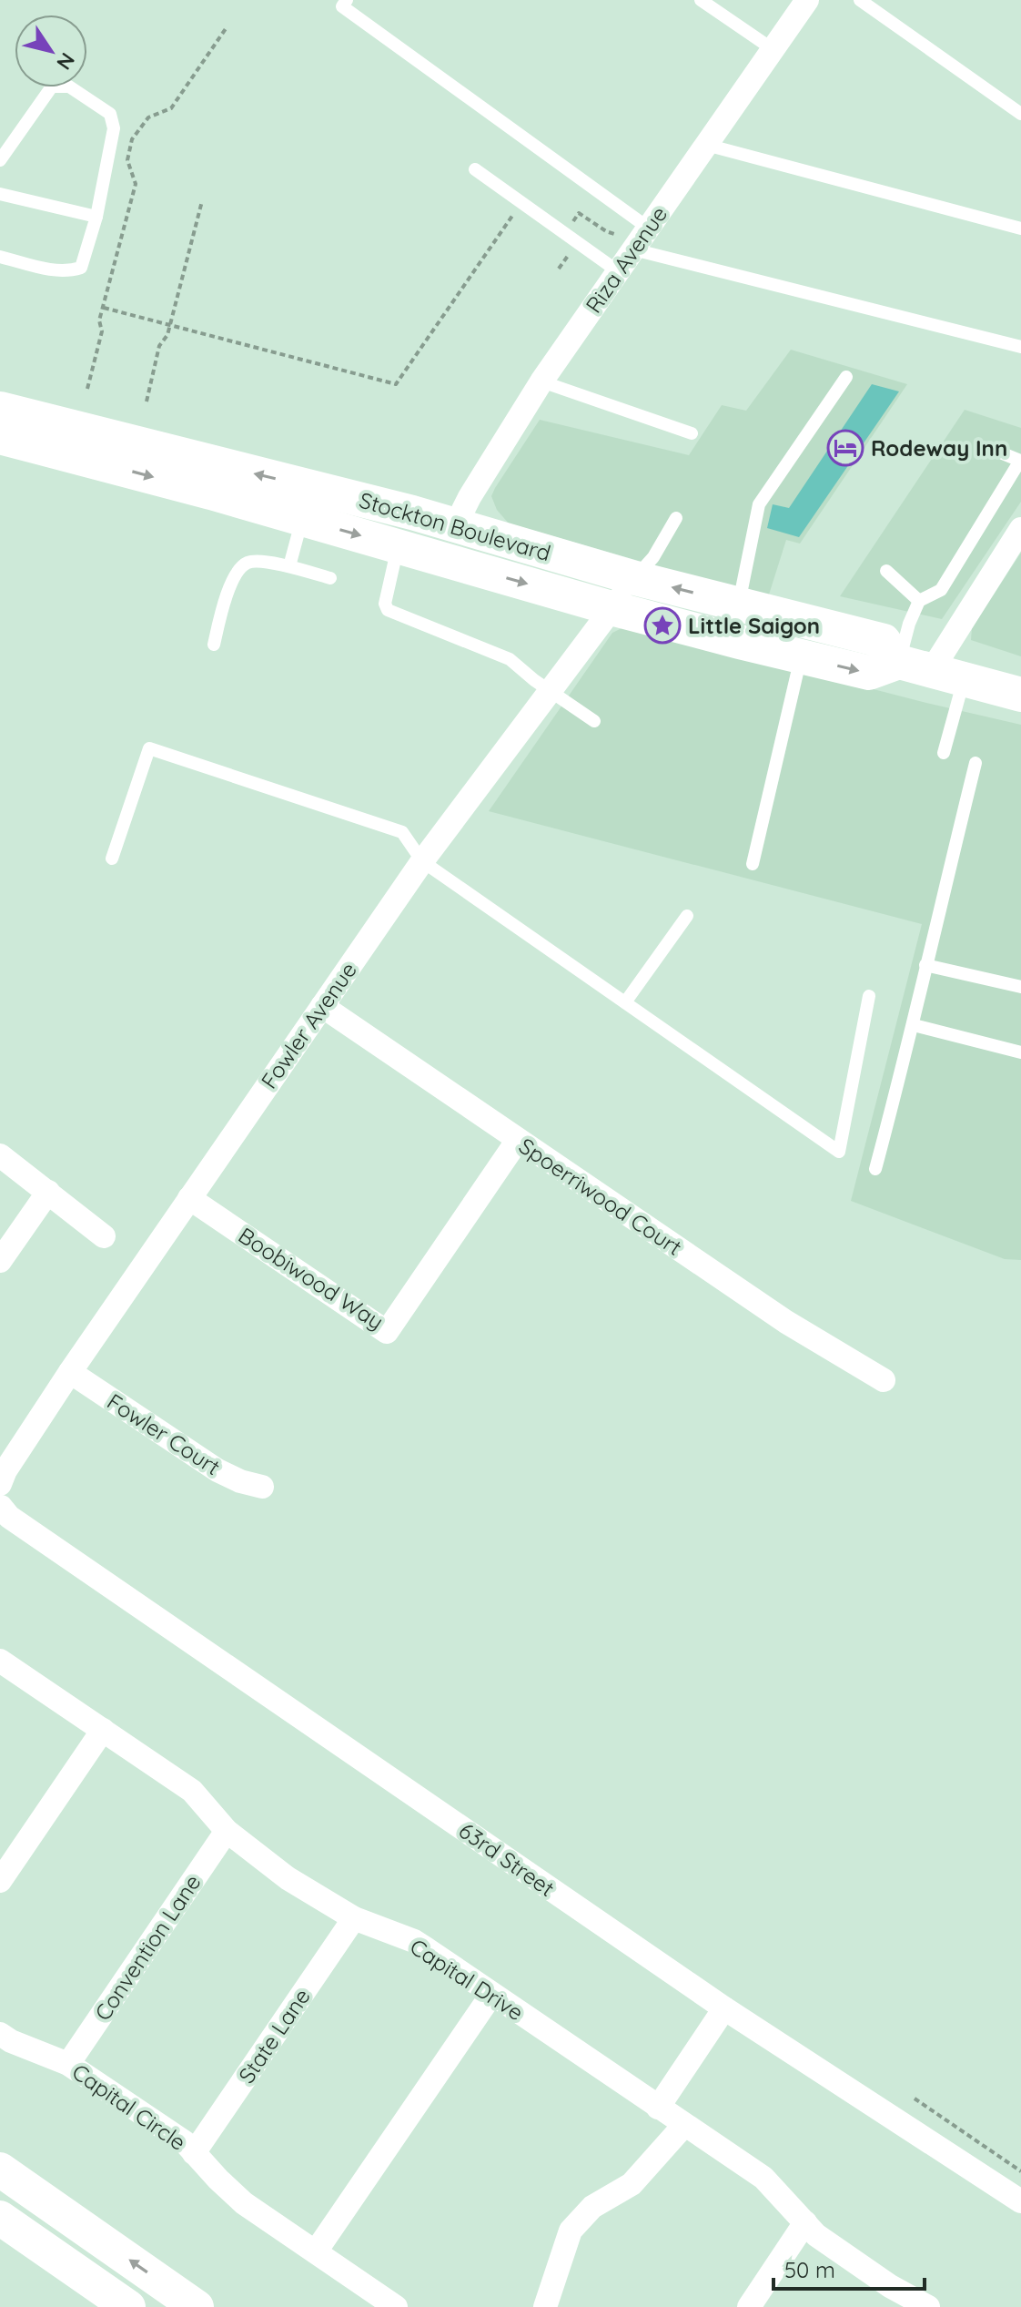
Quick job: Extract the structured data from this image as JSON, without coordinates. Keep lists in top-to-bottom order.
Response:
{
  "streets": {
    "main road": ["Stockton Boulevard"],
    "street": [
      "Riza Avenue",
      "Fowler Avenue",
      "Spoerriwood Court",
      "Boobiwood Way",
      "Fowler Court",
      "63rd Street",
      "Convention Lane",
      "Capital Drive",
      "State Lane",
      "Capital Circle"
    ]
  },
  "crossings": [
    ["Riza Avenue", "Stockton Boulevard"],
    ["Stockton Boulevard", "Fowler Avenue"],
    ["Fowler Avenue", "Spoerriwood Court"],
    ["Fowler Avenue", "Boobiwood Way"],
    ["Fowler Avenue", "Fowler Court"],
    ["Spoerriwood Court", "Boobiwood Way"],
    ["Convention Lane", "Capital Drive"],
    ["Convention Lane", "Capital Circle"],
    ["Capital Drive", "State Lane"],
    ["State Lane", "Capital Circle"]
  ],
  "places": {
    "hotel": ["Rodeway Inn"],
    "place": ["Little Saigon"]
  },
  "scale_bar": "50 m",
  "north": "bottom right"
}
